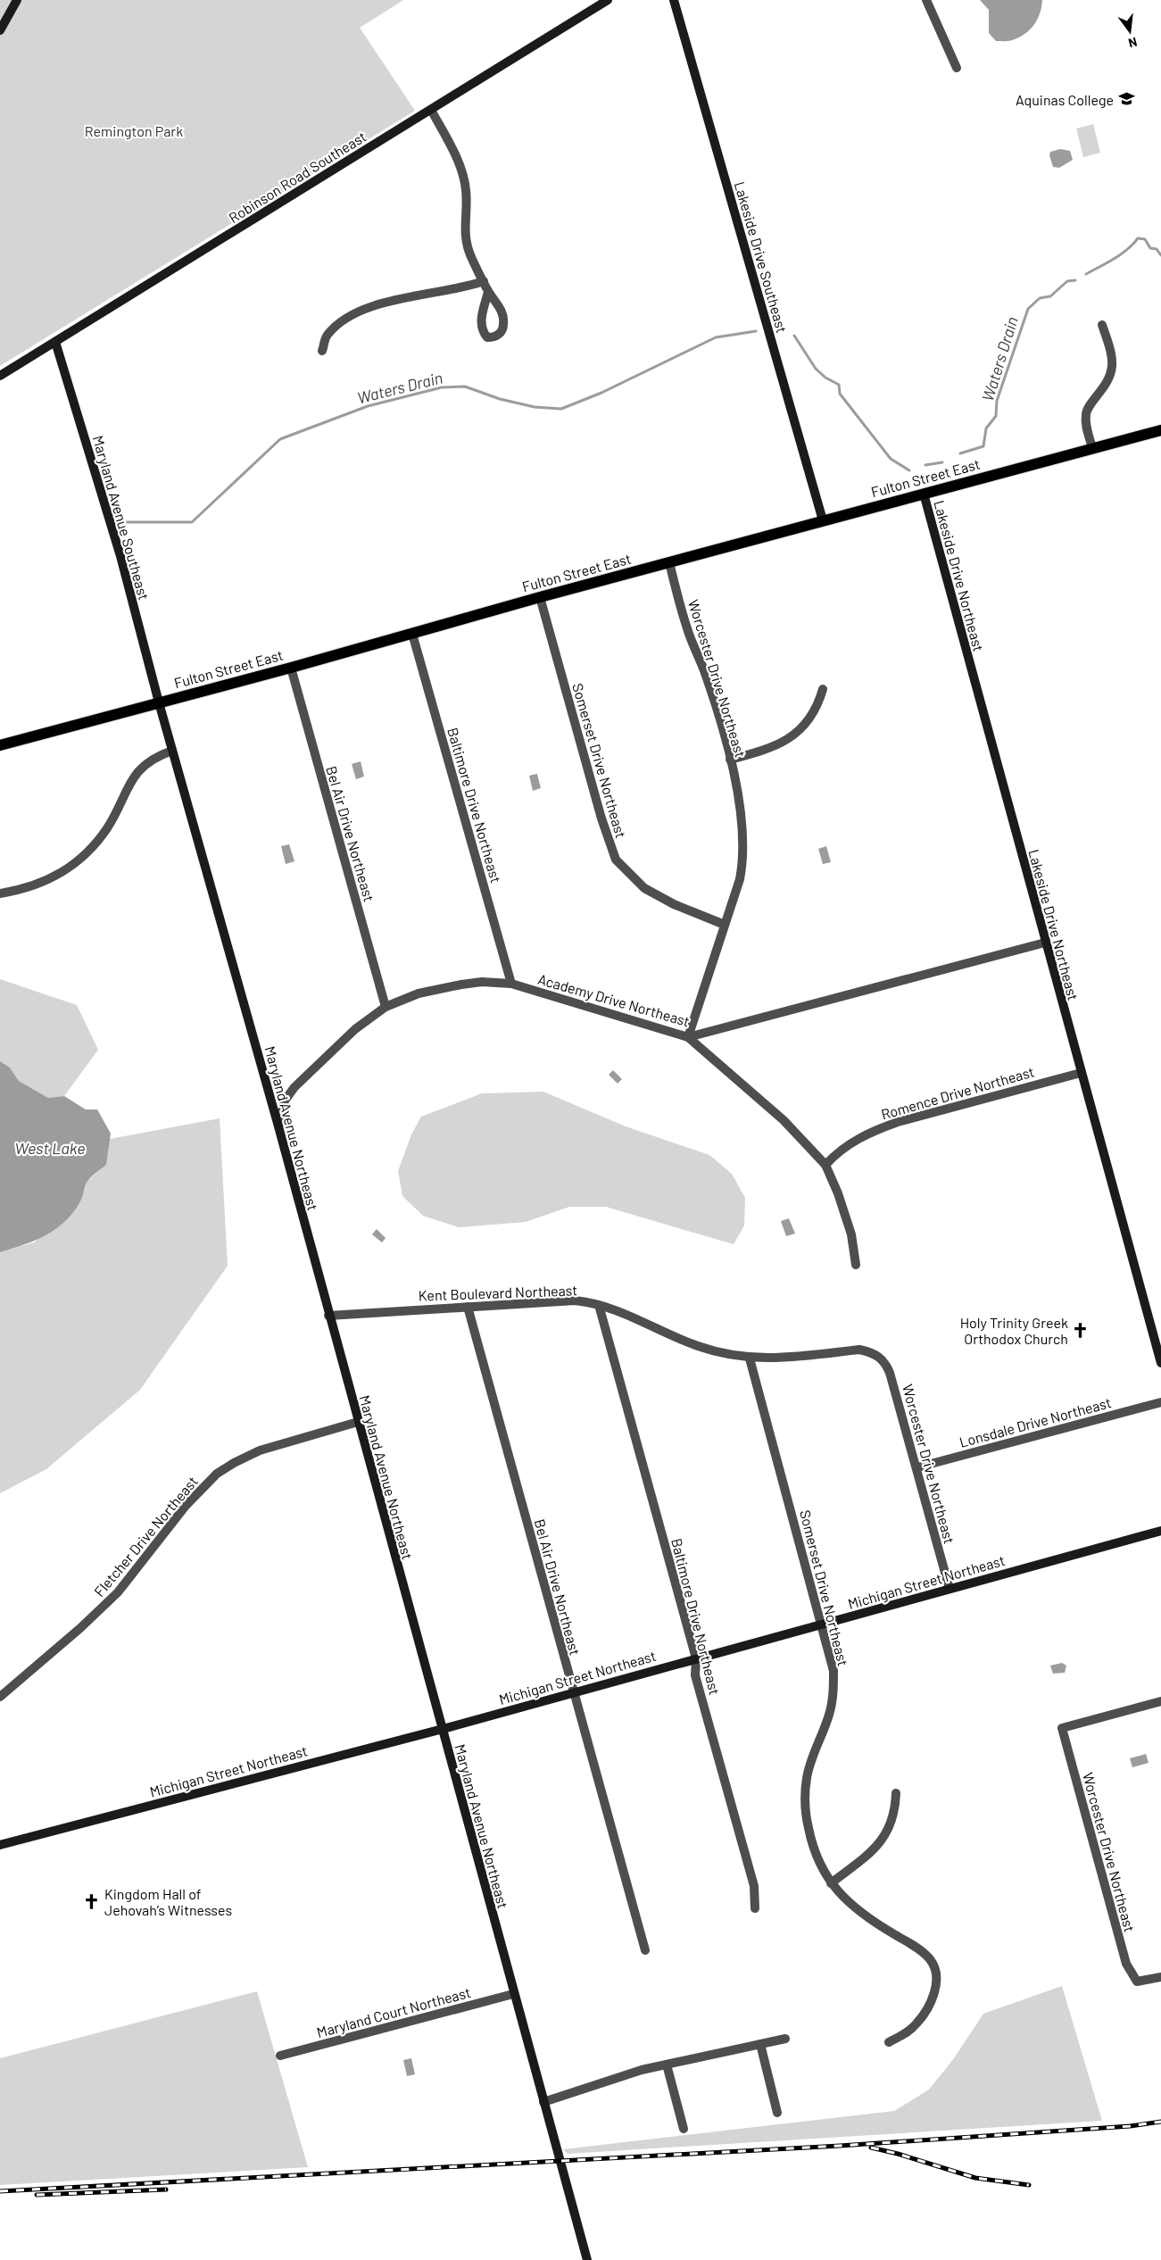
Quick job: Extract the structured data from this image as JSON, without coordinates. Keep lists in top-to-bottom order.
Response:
{
  "streets": {
    "main road": ["Fulton Street East"],
    "street": [
      "Robinson Road Southeast",
      "Lakeside Drive Southeast",
      "Maryland Avenue Southeast",
      "Lakeside Drive Northeast",
      "Worcester Drive Northeast",
      "Somerset Drive Northeast",
      "Baltimore Drive Northeast",
      "Bel Air Drive Northeast",
      "Academy Drive Northeast",
      "Romence Drive Northeast",
      "Maryland Avenue Northeast",
      "Kent Boulevard Northeast",
      "Lonsdale Drive Northeast",
      "Fletcher Drive Northeast",
      "Michigan Street Northeast",
      "Maryland Court Northeast"
    ]
  },
  "crossings": [
    ["Robinson Road Southeast", "Maryland Avenue Southeast"],
    ["Lakeside Drive Southeast", "Fulton Street East"],
    ["Fulton Street East", "Maryland Avenue Southeast"],
    ["Fulton Street East", "Lakeside Drive Northeast"],
    ["Fulton Street East", "Worcester Drive Northeast"],
    ["Fulton Street East", "Somerset Drive Northeast"],
    ["Fulton Street East", "Baltimore Drive Northeast"],
    ["Fulton Street East", "Bel Air Drive Northeast"],
    ["Fulton Street East", "Maryland Avenue Northeast"],
    ["Maryland Avenue Southeast", "Maryland Avenue Northeast"],
    ["Lakeside Drive Northeast", "Academy Drive Northeast"],
    ["Lakeside Drive Northeast", "Romence Drive Northeast"],
    ["Worcester Drive Northeast", "Somerset Drive Northeast"],
    ["Worcester Drive Northeast", "Academy Drive Northeast"],
    ["Worcester Drive Northeast", "Kent Boulevard Northeast"],
    ["Worcester Drive Northeast", "Lonsdale Drive Northeast"],
    ["Worcester Drive Northeast", "Michigan Street Northeast"],
    ["Somerset Drive Northeast", "Kent Boulevard Northeast"],
    ["Somerset Drive Northeast", "Michigan Street Northeast"],
    ["Baltimore Drive Northeast", "Academy Drive Northeast"],
    ["Baltimore Drive Northeast", "Kent Boulevard Northeast"],
    ["Baltimore Drive Northeast", "Michigan Street Northeast"],
    ["Bel Air Drive Northeast", "Academy Drive Northeast"],
    ["Bel Air Drive Northeast", "Kent Boulevard Northeast"],
    ["Bel Air Drive Northeast", "Michigan Street Northeast"],
    ["Academy Drive Northeast", "Maryland Avenue Northeast"],
    ["Maryland Avenue Northeast", "Kent Boulevard Northeast"],
    ["Maryland Avenue Northeast", "Fletcher Drive Northeast"],
    ["Maryland Avenue Northeast", "Michigan Street Northeast"],
    ["Maryland Avenue Northeast", "Maryland Court Northeast"]
  ],
  "water": ["Waters Drain", "West Lake"],
  "parks": ["Remington Park"],
  "places": {
    "school or university": ["Aquinas College"],
    "church": ["Holy Trinity Greek Orthodox Church", "Kingdom Hall of Jehovah’s Witnesses"]
  },
  "north": "bottom"
}
